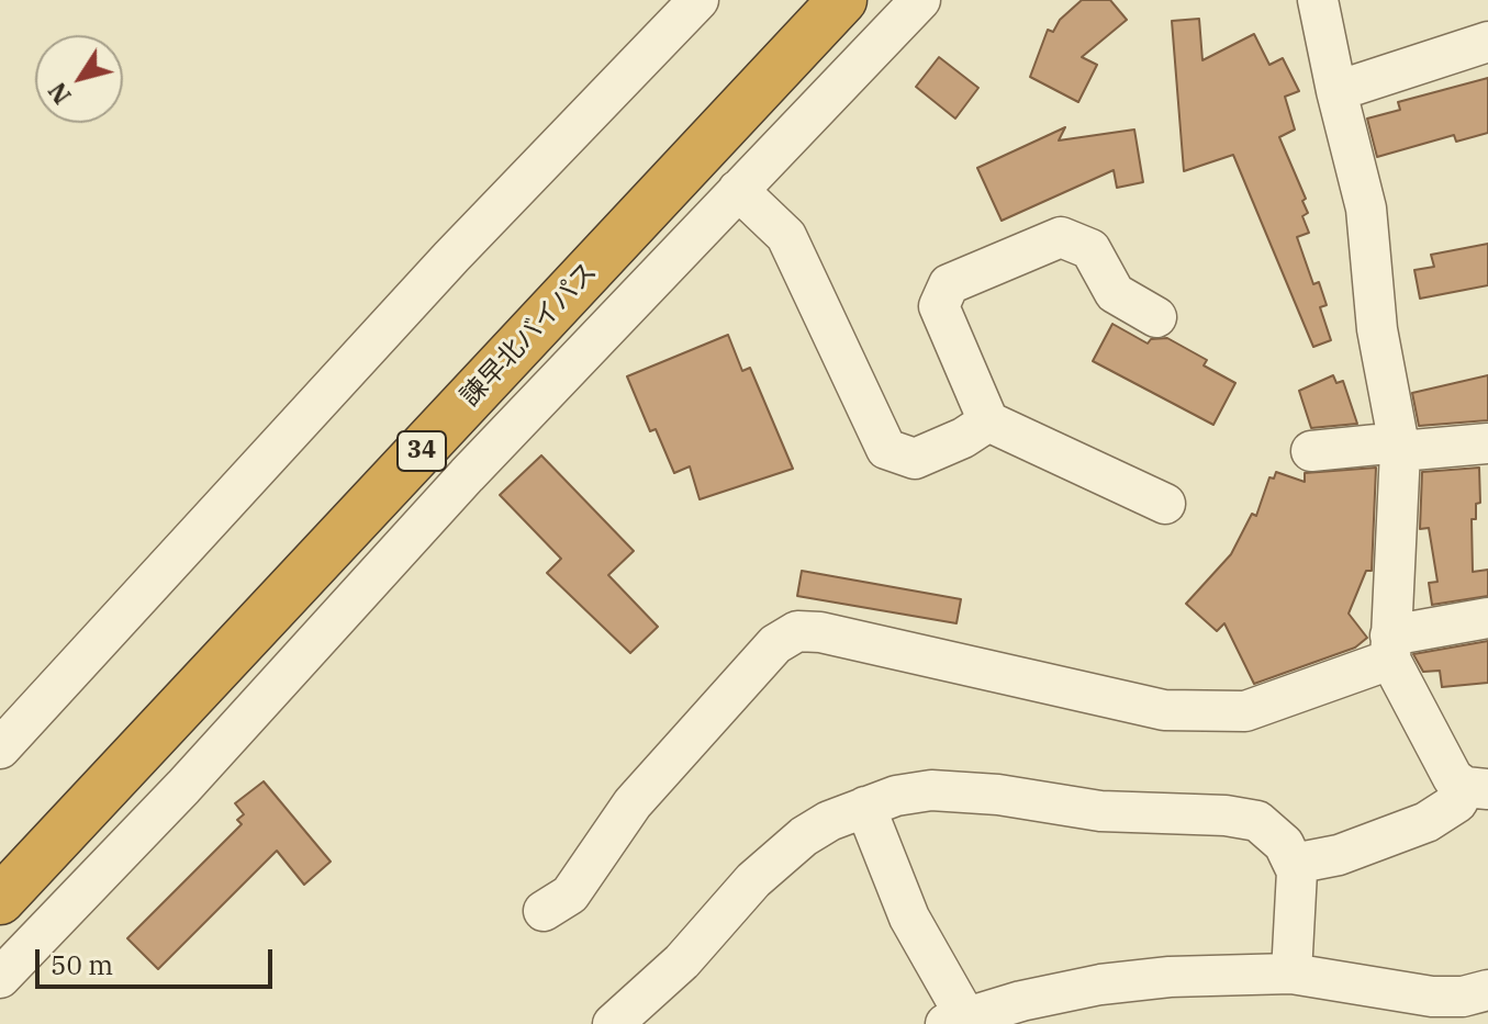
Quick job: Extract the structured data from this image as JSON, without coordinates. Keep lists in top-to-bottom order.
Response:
{
  "streets": {
    "highway": ["諫早北バイパス", "34"]
  },
  "scale_bar": "50 m",
  "north": "bottom left"
}
